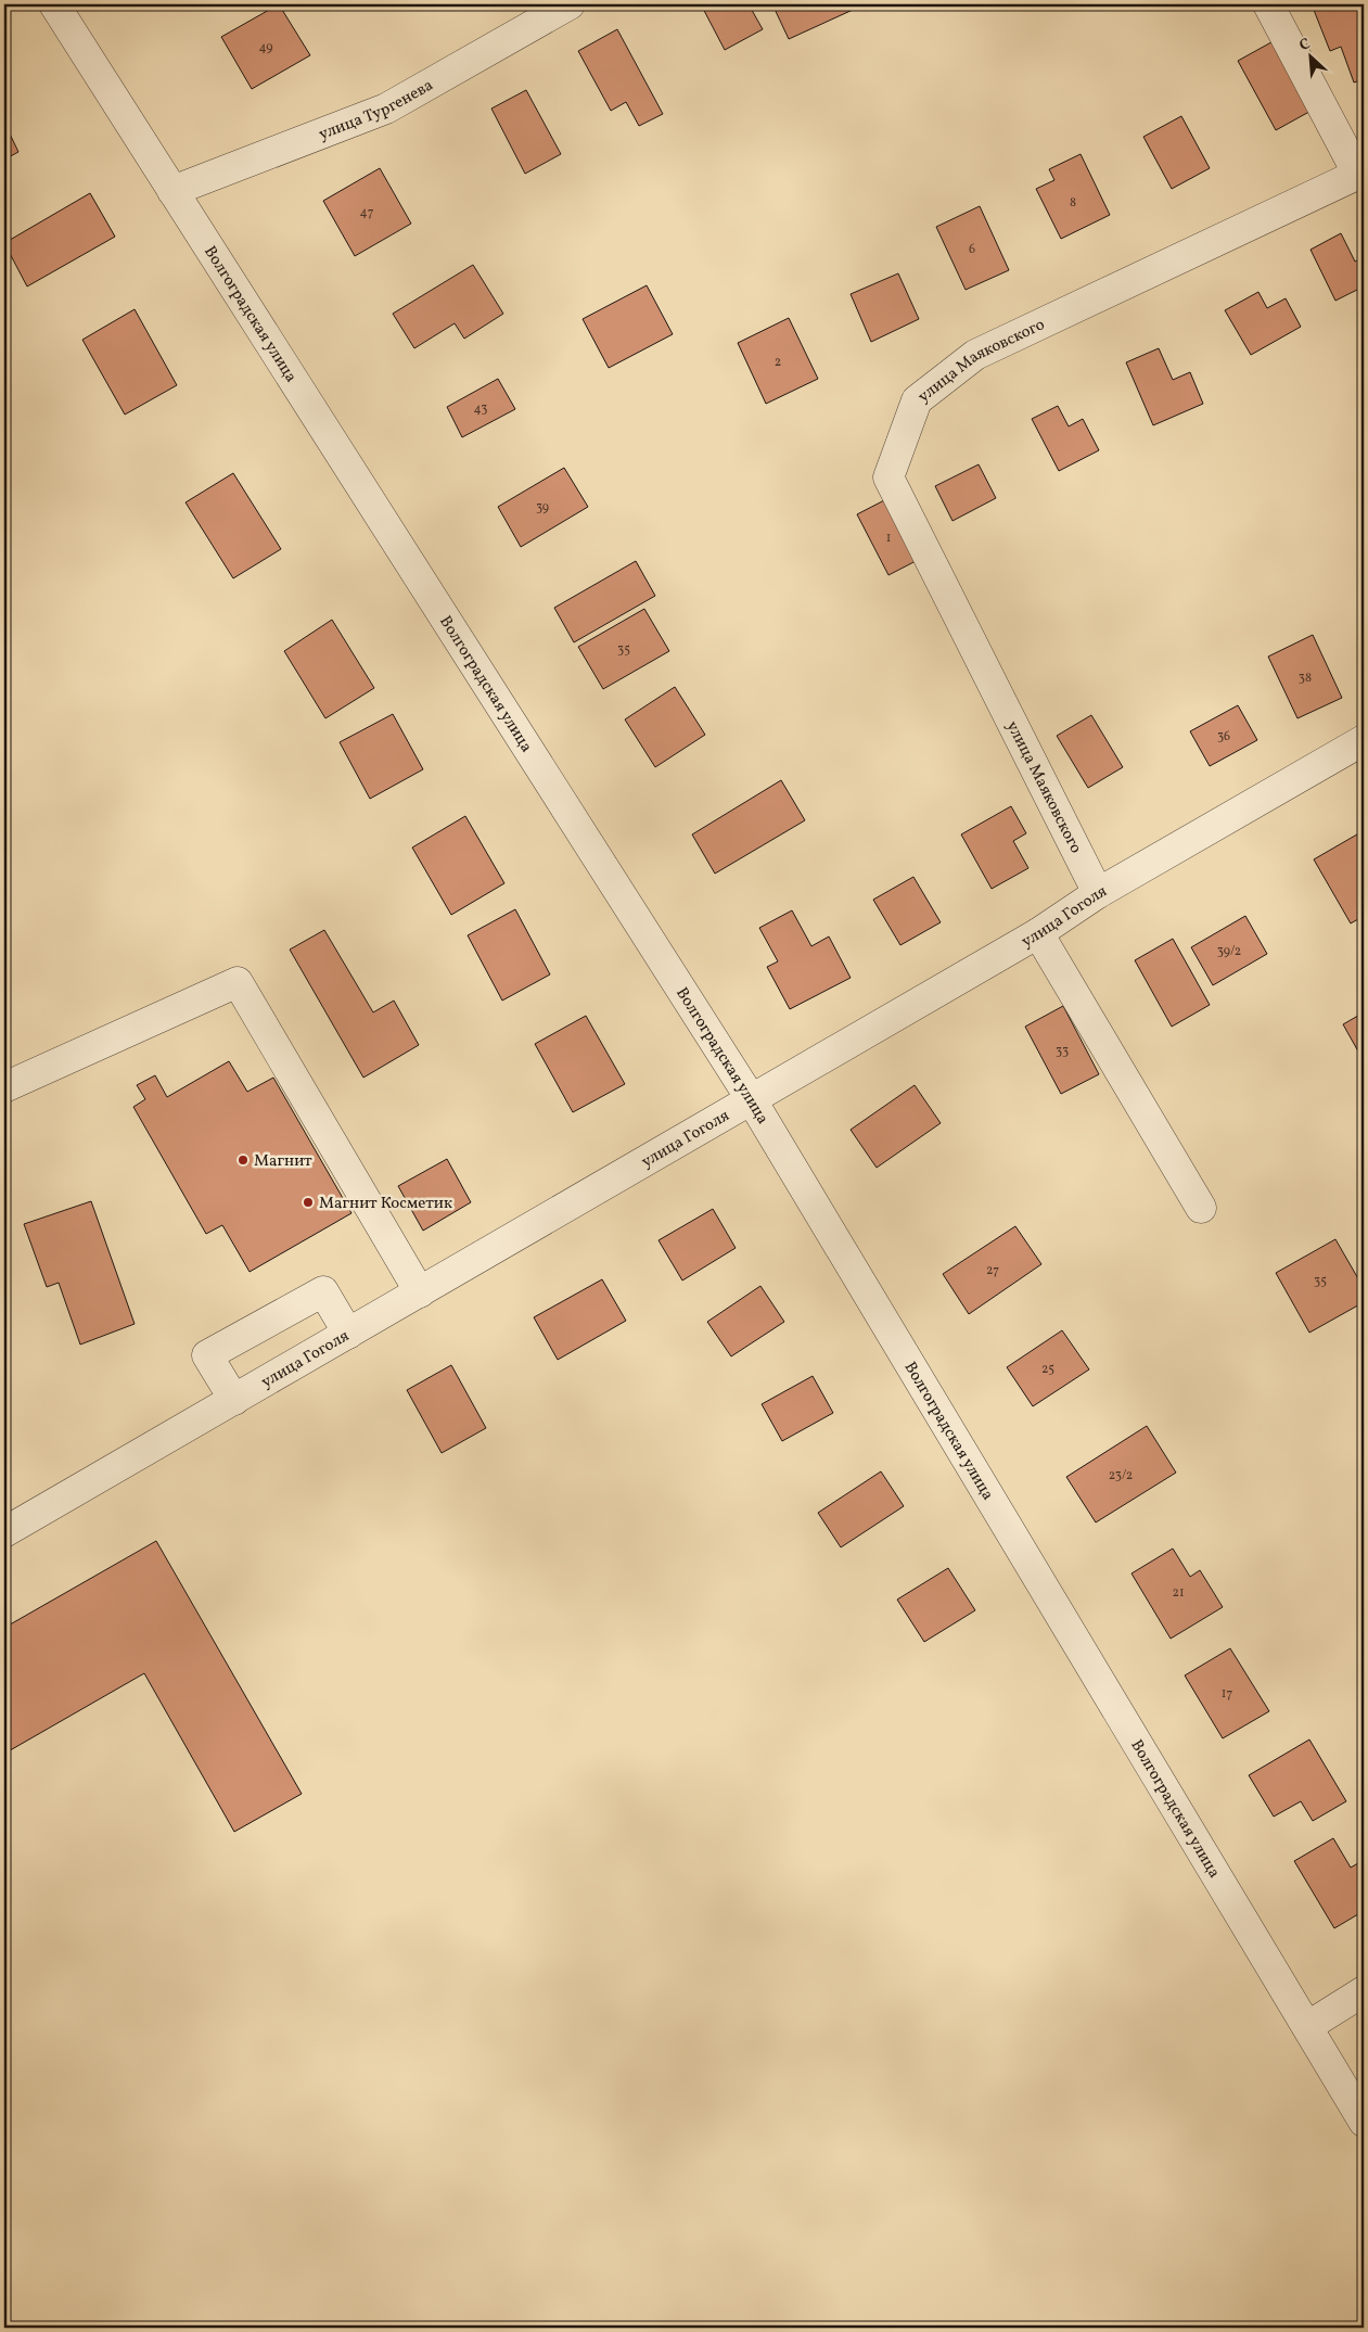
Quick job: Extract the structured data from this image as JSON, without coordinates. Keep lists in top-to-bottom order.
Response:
{
  "streets": {
    "street": [
      "улица Тургенева",
      "Волгоградская улица",
      "улица Маяковского",
      "улица Гоголя"
    ]
  },
  "crossings": [
    ["улица Тургенева", "Волгоградская улица"],
    ["Волгоградская улица", "улица Гоголя"],
    ["улица Маяковского", "улица Гоголя"]
  ],
  "places": ["Магнит", "Магнит Косметик"],
  "house_numbers": [
    "49",
    "8",
    "47",
    "6",
    "2",
    "43",
    "39",
    "1",
    "35",
    "38",
    "36",
    "39/2",
    "33",
    "27",
    "35",
    "25",
    "23/2",
    "21",
    "17"
  ],
  "north": "top left"
}
